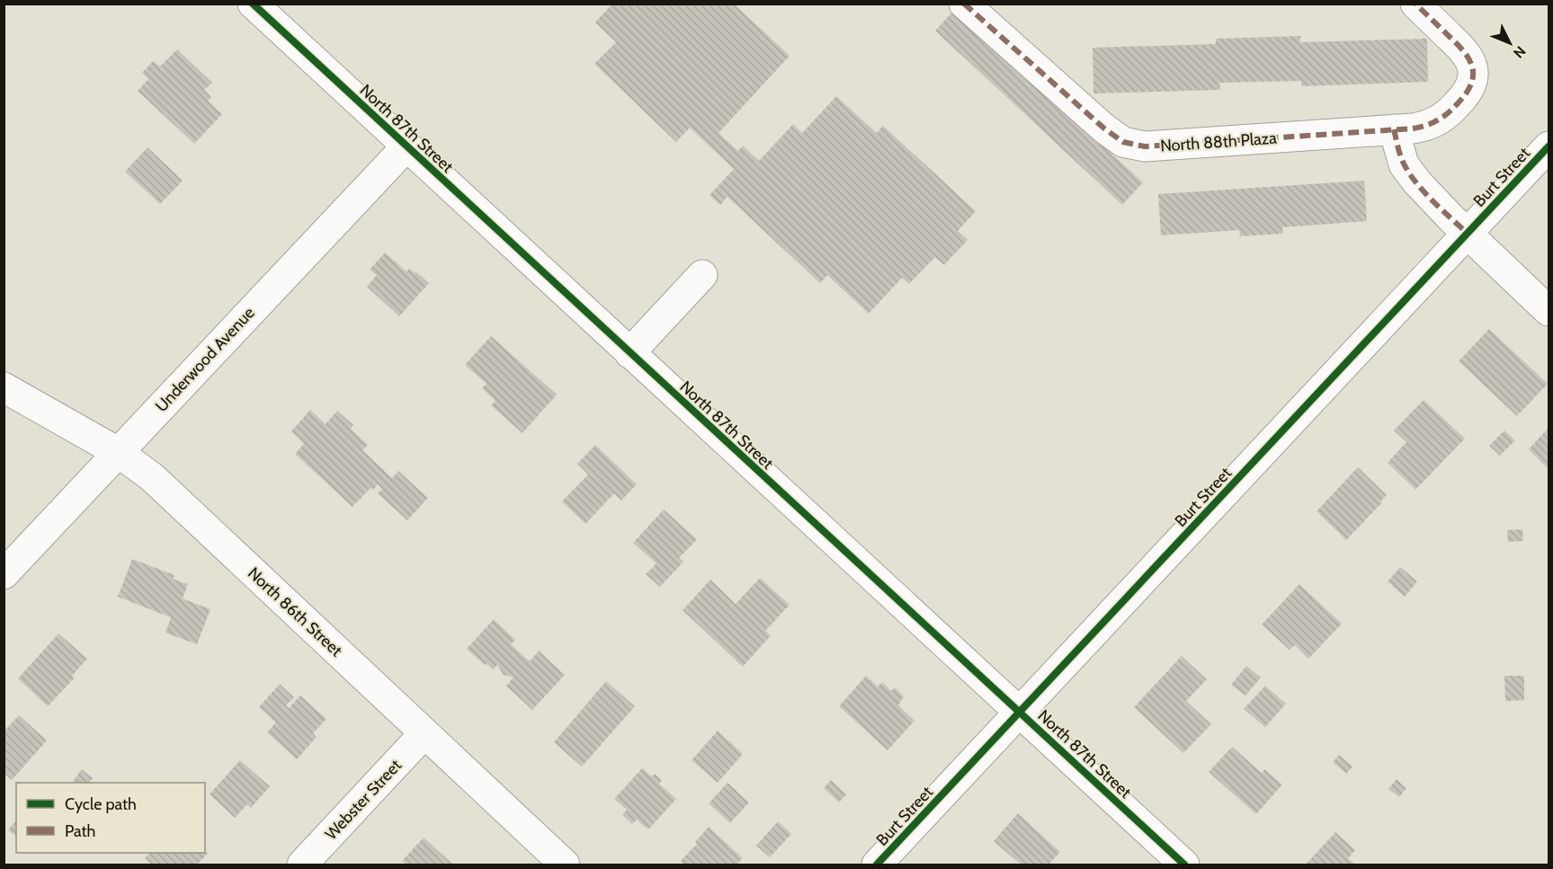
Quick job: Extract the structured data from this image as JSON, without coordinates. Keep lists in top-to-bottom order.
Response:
{
  "streets": {
    "street": [
      "North 87th Street",
      "North 88th Plaza",
      "Burt Street",
      "Underwood Avenue",
      "North 86th Street",
      "Webster Street"
    ]
  },
  "crossings": [
    ["North 87th Street", "Burt Street"],
    ["North 87th Street", "Underwood Avenue"],
    ["Underwood Avenue", "North 86th Street"],
    ["North 86th Street", "Webster Street"]
  ],
  "legend": ["Cycle path", "Path"],
  "north": "bottom right"
}
